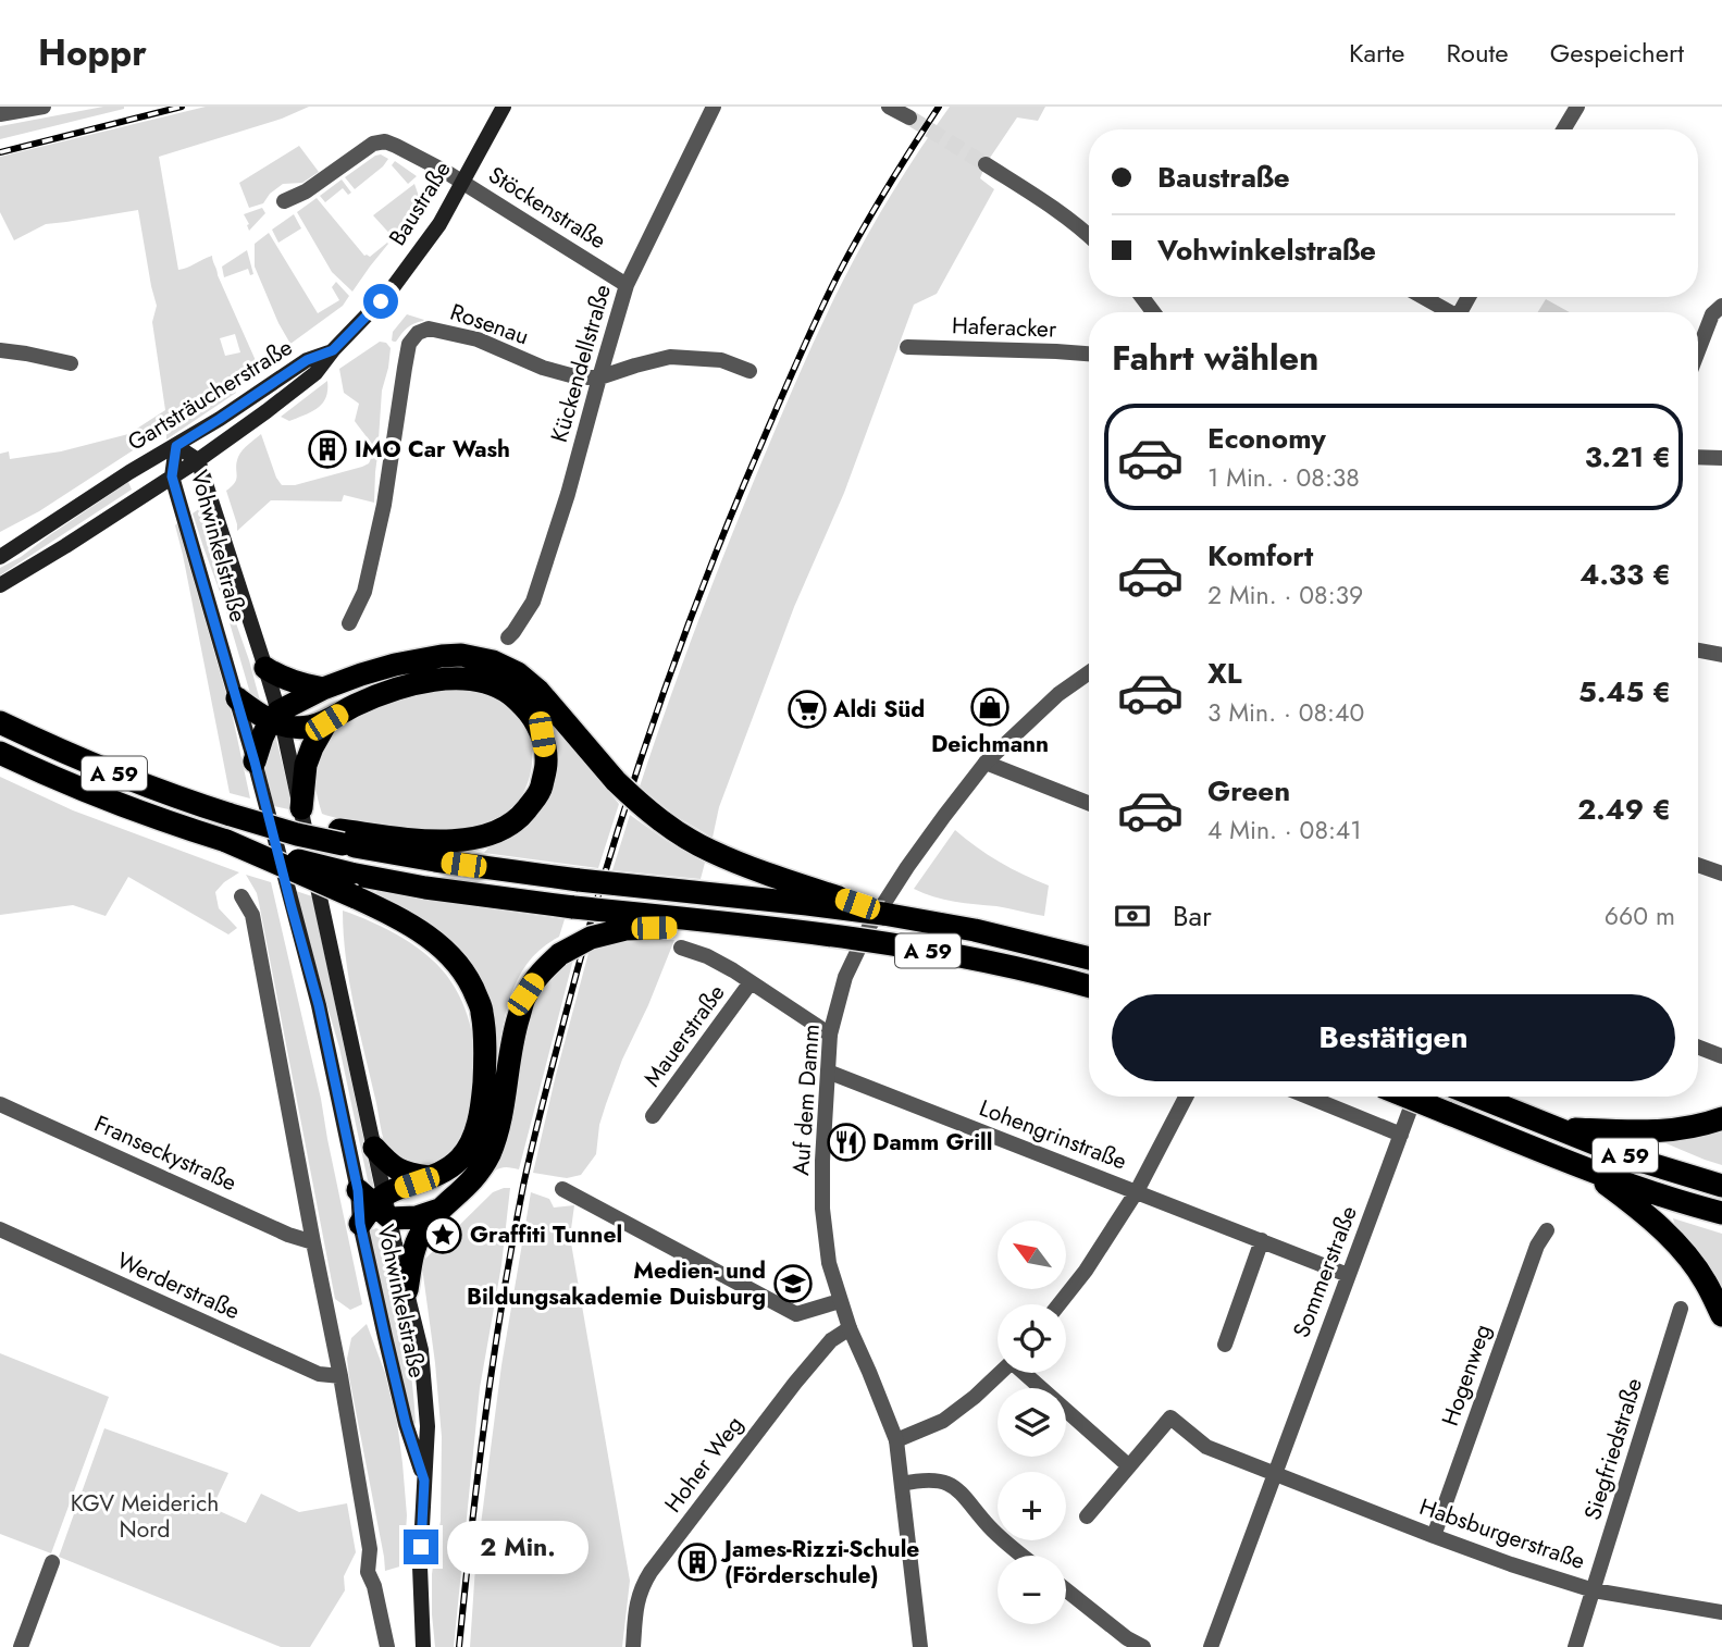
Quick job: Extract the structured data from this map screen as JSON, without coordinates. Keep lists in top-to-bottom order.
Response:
{
  "streets": {
    "highway": ["A 59"],
    "main road": ["Baustraße", "Gartsträucherstraße", "Vohwinkelstraße"],
    "street": [
      "Stöckenstraße",
      "Rosenau",
      "Haferacker",
      "Kückendellstraße",
      "Mauerstraße",
      "Auf dem Damm",
      "Lohengrinstraße",
      "Franseckystraße",
      "Sommerstraße",
      "Werderstraße",
      "Hogenweg",
      "Siegfriedstraße",
      "Hoher Weg",
      "Habsburgerstraße"
    ]
  },
  "crossings": [
    ["Baustraße", "Stöckenstraße"],
    ["Baustraße", "Gartsträucherstraße"],
    ["Stöckenstraße", "Kückendellstraße"],
    ["Rosenau", "Kückendellstraße"],
    ["Gartsträucherstraße", "Vohwinkelstraße"],
    ["Mauerstraße", "Auf dem Damm"],
    ["Auf dem Damm", "Lohengrinstraße"],
    ["Auf dem Damm", "Hoher Weg"],
    ["Lohengrinstraße", "Sommerstraße"],
    ["Sommerstraße", "Habsburgerstraße"],
    ["Hogenweg", "Habsburgerstraße"],
    ["Siegfriedstraße", "Habsburgerstraße"]
  ],
  "parks": ["KGV Meiderich Nord"],
  "places": {
    "building": ["IMO Car Wash", "James-Rizzi-Schule (Förderschule)"],
    "shop": ["Deichmann"],
    "supermarket": ["Aldi Süd"],
    "restaurant": ["Damm Grill"],
    "place": ["Graffiti Tunnel"],
    "school or university": ["Medien- und Bildungsakademie Duisburg"]
  },
  "north": "top left",
  "page": {
    "header": "Hoppr",
    "nav": ["Karte", "Route", "Gespeichert"],
    "banner": ["Baustraße", "Vohwinkelstraße"],
    "heading": "Fahrt wählen",
    "list": [
      {
        "name": "Economy",
        "note": "1 Min. · 08:38",
        "value": "3.21 €"
      },
      {
        "name": "Komfort",
        "note": "2 Min. · 08:39",
        "value": "4.33 €"
      },
      {
        "name": "XL",
        "note": "3 Min. · 08:40",
        "value": "5.45 €"
      },
      {
        "name": "Green",
        "note": "4 Min. · 08:41",
        "value": "2.49 €"
      }
    ],
    "pay": ["Bar", "660 m"],
    "buttons": "Bestätigen",
    "map_buttons": ["+", "−"],
    "bubble": "2 Min."
  }
}
